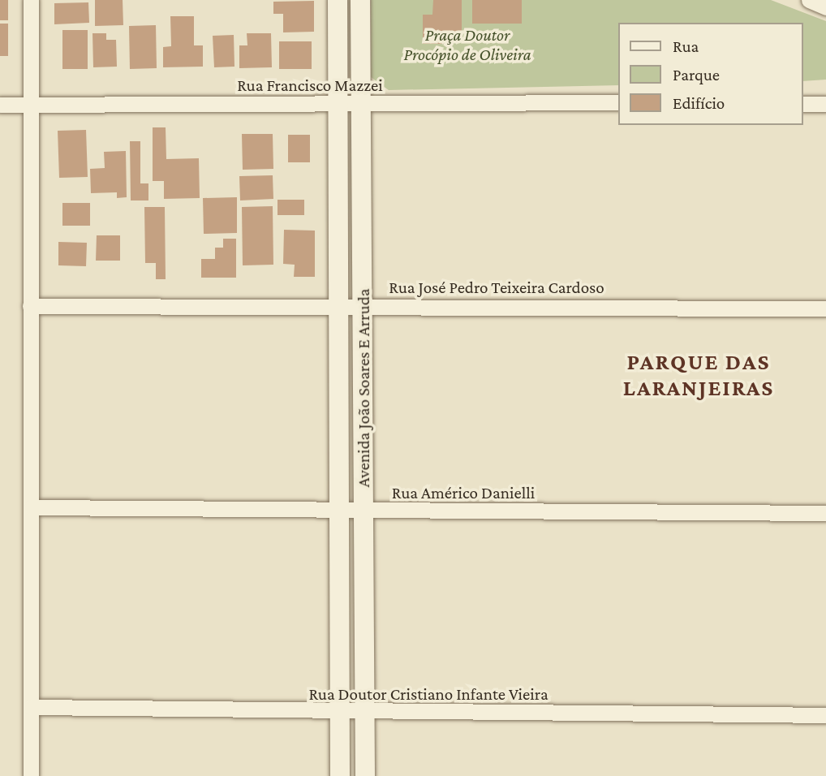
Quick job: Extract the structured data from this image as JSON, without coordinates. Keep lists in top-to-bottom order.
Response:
{
  "streets": {
    "street": [
      "Rua Francisco Mazzei",
      "Rua José Pedro Teixeira Cardoso",
      "Avenida João Soares E Arruda",
      "Rua Américo Danielli",
      "Rua Doutor Cristiano Infante Vieira"
    ]
  },
  "crossings": [
    ["Rua Francisco Mazzei", "Avenida João Soares E Arruda"],
    ["Rua José Pedro Teixeira Cardoso", "Avenida João Soares E Arruda"],
    ["Avenida João Soares E Arruda", "Rua Américo Danielli"],
    ["Avenida João Soares E Arruda", "Rua Doutor Cristiano Infante Vieira"]
  ],
  "districts": ["PARQUE DAS LARANJEIRAS"],
  "parks": ["Praça Doutor Procópio de Oliveira"],
  "legend": ["Rua", "Parque", "Edifício"]
}
